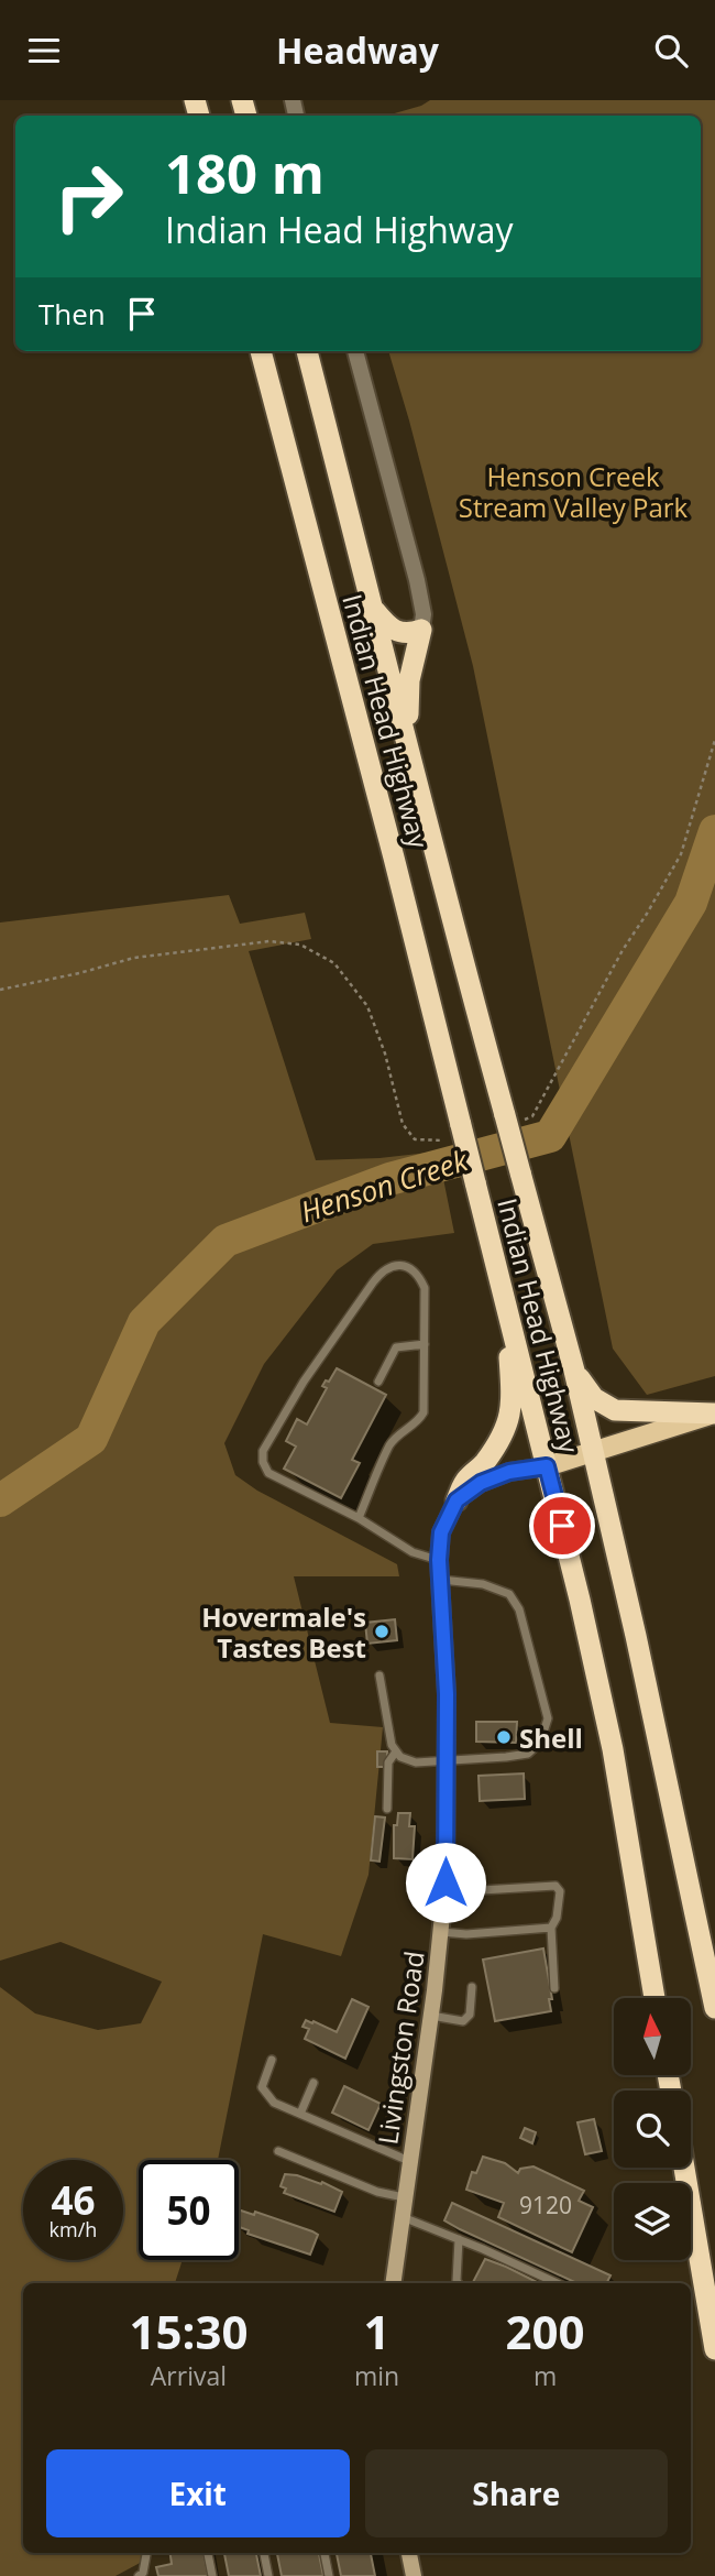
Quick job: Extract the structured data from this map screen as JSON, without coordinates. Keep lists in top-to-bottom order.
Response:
{
  "streets": {
    "highway": ["Indian Head Highway"],
    "main road": ["Livingston Road"]
  },
  "water": ["Henson Creek"],
  "parks": ["Henson Creek Stream Valley Park"],
  "places": ["Hovermale's Tastes Best", "Shell"],
  "house_numbers": ["9120"],
  "north": "top",
  "page": {
    "header": "Headway",
    "turn": ["180 m", "Indian Head Highway"],
    "then": "Then",
    "speed": "46 km/h",
    "limit": "50",
    "eta": [
      "15:30",
      "Arrival",
      "1",
      "min",
      "200",
      "m"
    ],
    "buttons": ["Exit", "Share"]
  }
}
